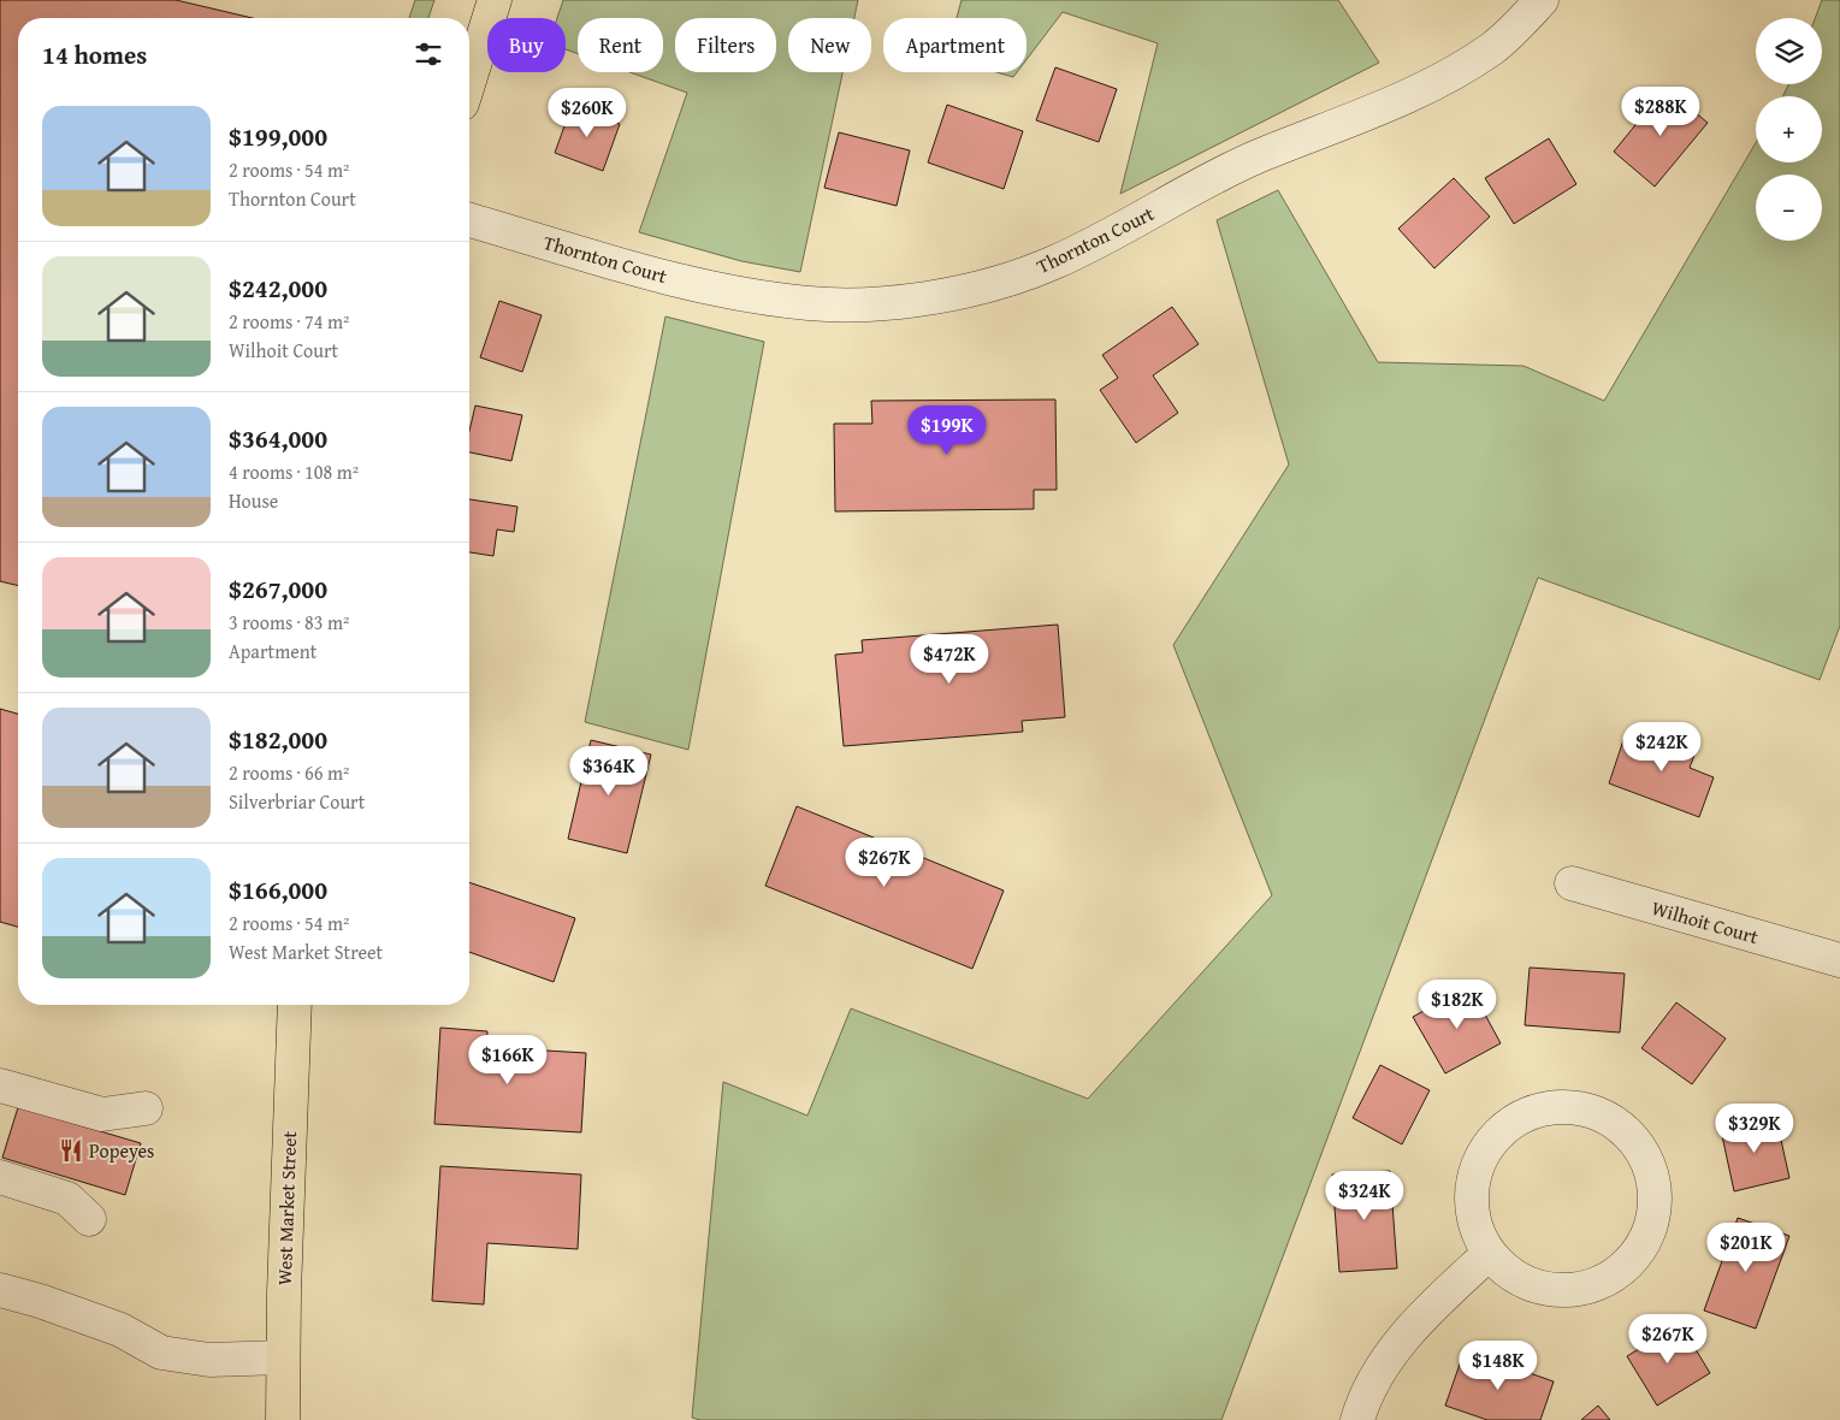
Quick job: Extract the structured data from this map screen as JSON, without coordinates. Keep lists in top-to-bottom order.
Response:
{
  "streets": {
    "main road": ["West Market Street"],
    "street": ["Thornton Court", "Wilhoit Court"]
  },
  "places": {
    "restaurant": ["Popeyes"]
  },
  "page": {
    "map_buttons": ["+", "−"],
    "chip": [
      "Buy",
      "Rent",
      "Filters",
      "New",
      "Apartment"
    ],
    "heading": "14 homes",
    "price": [
      "$288K",
      "$260K",
      "$199K",
      "$472K",
      "$242K",
      "$364K",
      "$267K",
      "$182K",
      "$166K",
      "$329K",
      "$324K",
      "$201K",
      "$267K",
      "$148K"
    ],
    "list": [
      {
        "name": "$199,000",
        "note": "2 rooms · 54 m² · Thornton Court"
      },
      {
        "name": "$242,000",
        "note": "2 rooms · 74 m² · Wilhoit Court"
      },
      {
        "name": "$364,000",
        "note": "4 rooms · 108 m² · House"
      },
      {
        "name": "$267,000",
        "note": "3 rooms · 83 m² · Apartment"
      },
      {
        "name": "$182,000",
        "note": "2 rooms · 66 m² · Silverbriar Court"
      },
      {
        "name": "$166,000",
        "note": "2 rooms · 54 m² · West Market Street"
      }
    ]
  }
}
